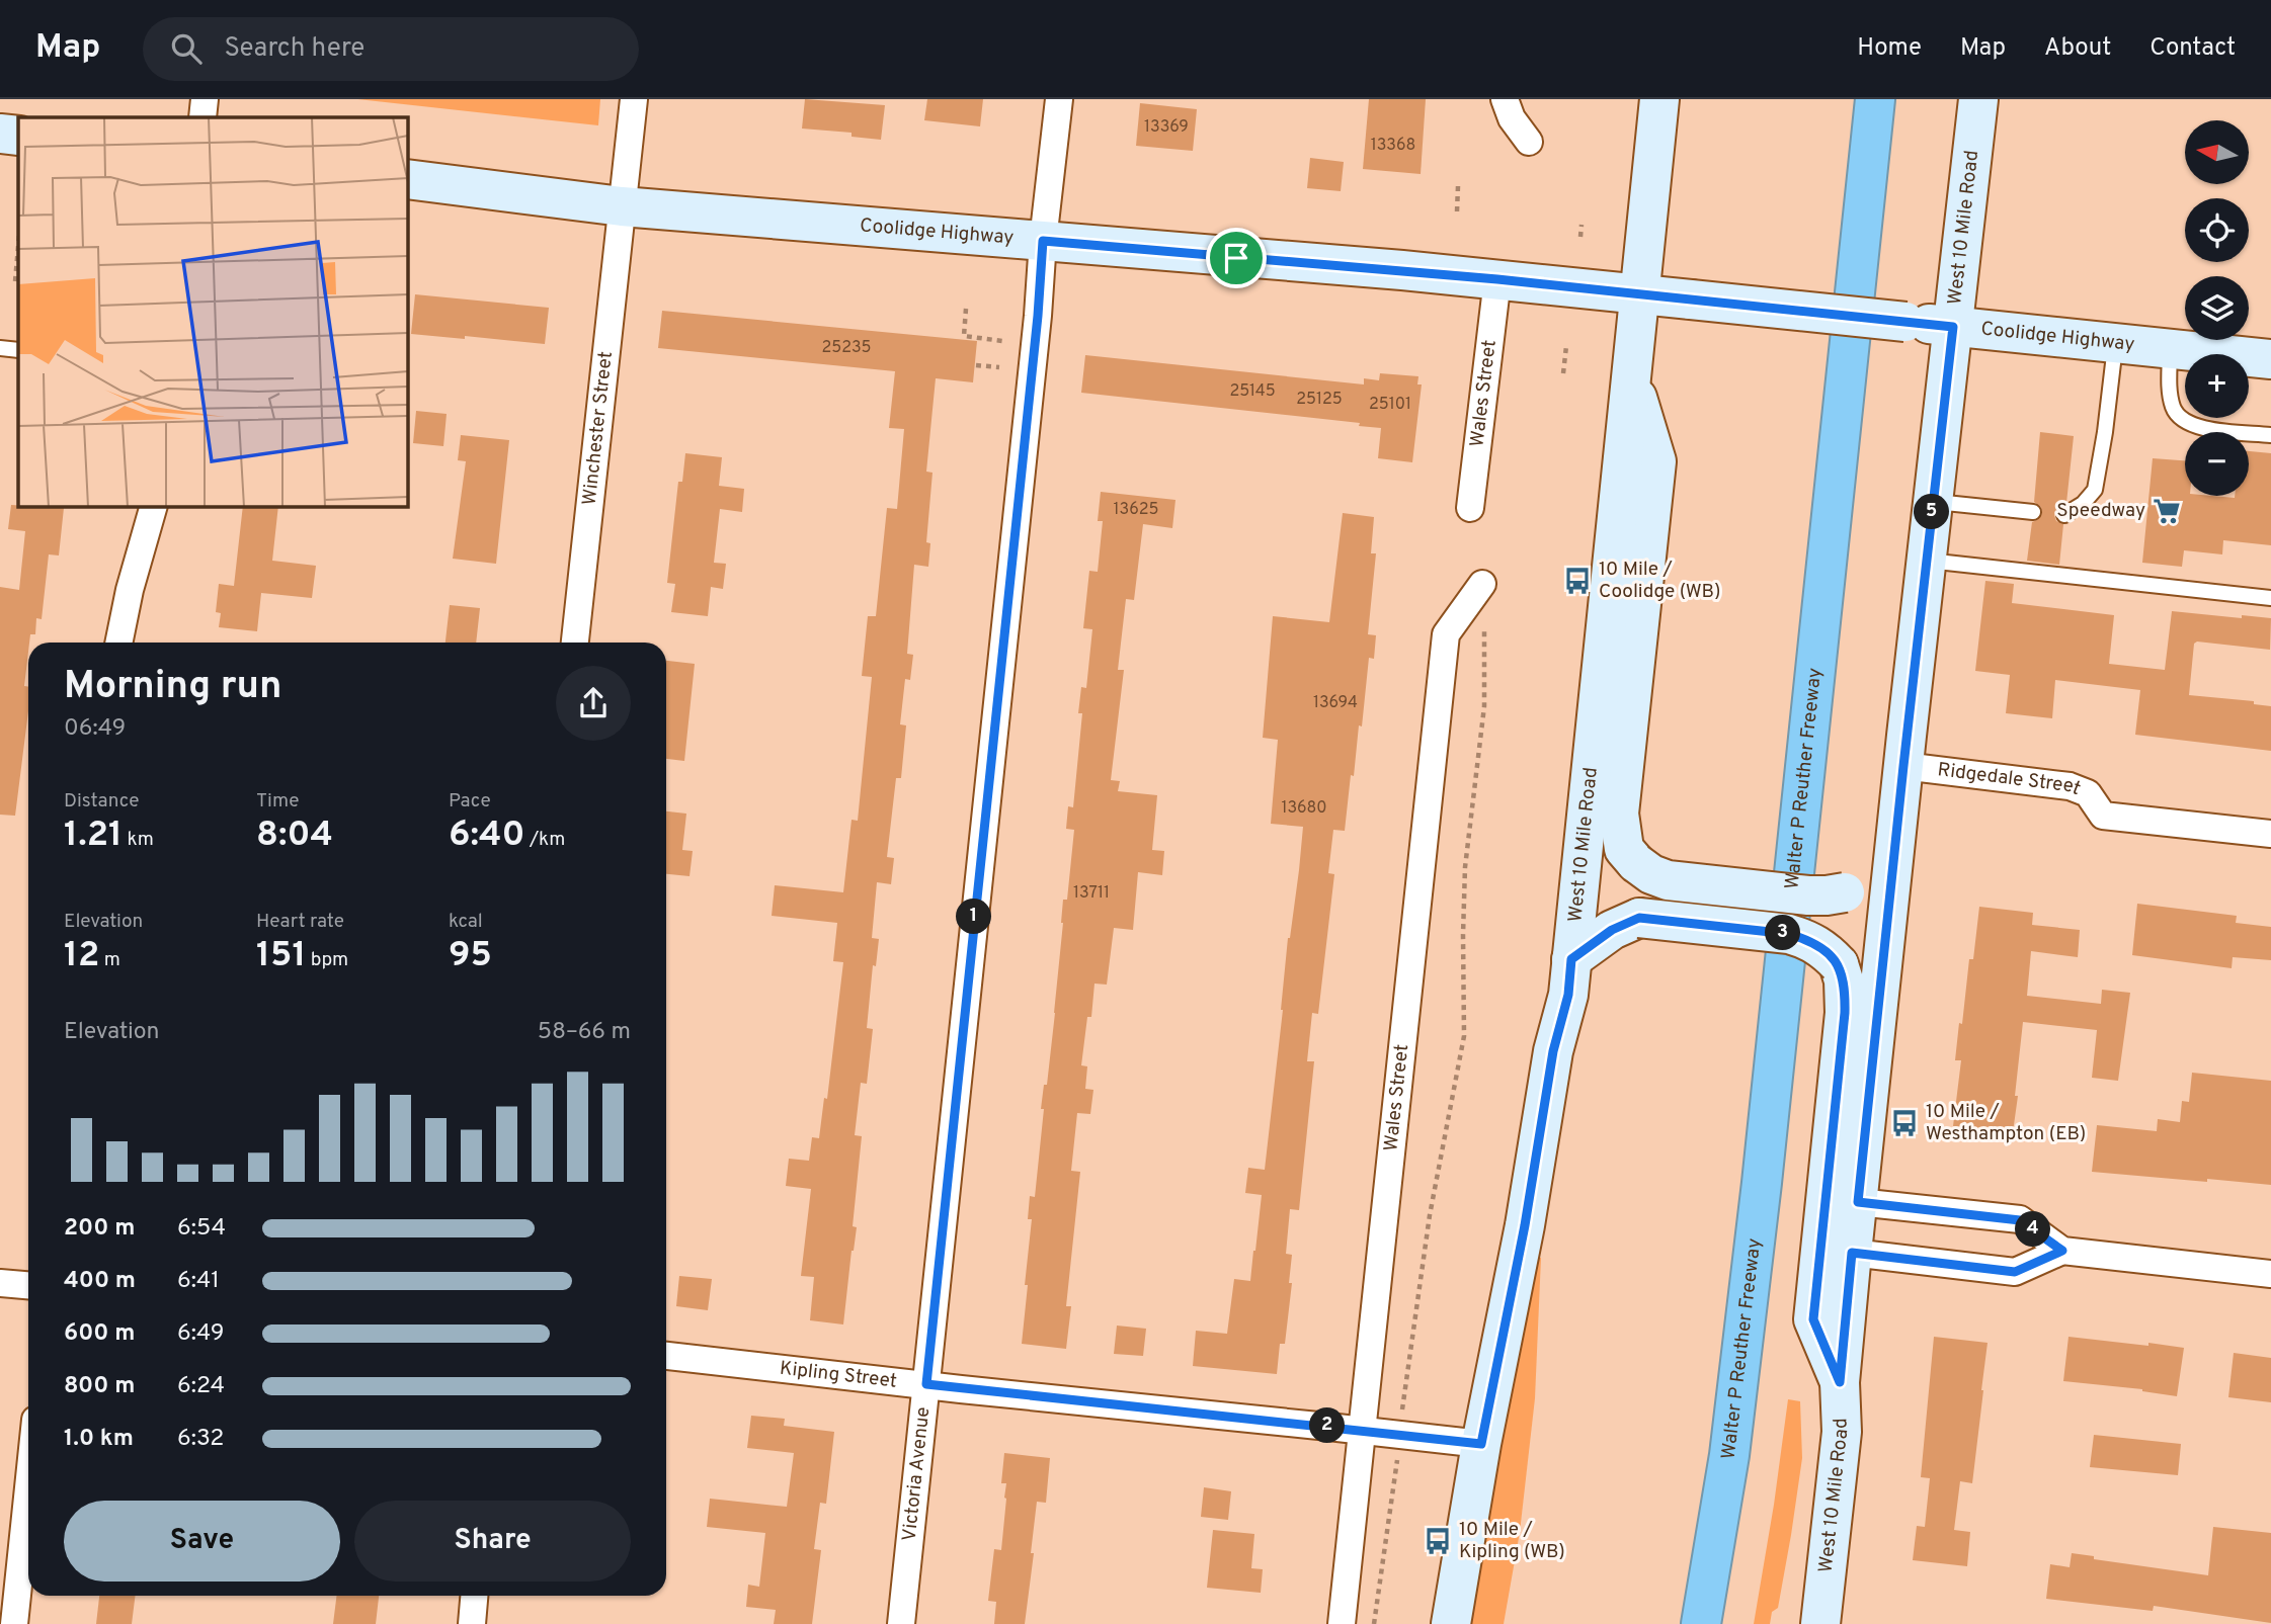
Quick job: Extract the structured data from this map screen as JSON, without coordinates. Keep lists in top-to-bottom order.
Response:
{
  "streets": {
    "highway": ["Walter P Reuther Freeway"],
    "main road": ["West 10 Mile Road", "Coolidge Highway"],
    "street": [
      "Wales Street",
      "Winchester Street",
      "Ridgedale Street",
      "Kipling Street",
      "Victoria Avenue"
    ]
  },
  "crossings": [
    ["West 10 Mile Road", "Coolidge Highway"],
    ["West 10 Mile Road", "Ridgedale Street"],
    ["West 10 Mile Road", "Kipling Street"],
    ["Coolidge Highway", "Wales Street"],
    ["Coolidge Highway", "Winchester Street"],
    ["Coolidge Highway", "Victoria Avenue"],
    ["Wales Street", "Kipling Street"],
    ["Kipling Street", "Victoria Avenue"]
  ],
  "places": {
    "supermarket": ["Speedway"],
    "bus stop": ["10 Mile / Coolidge (WB)", "10 Mile / Westhampton (EB)", "10 Mile / Kipling (WB)"]
  },
  "house_numbers": [
    "13369",
    "13368",
    "25235",
    "25145",
    "25125",
    "25101",
    "13625",
    "13694",
    "13680",
    "13711"
  ],
  "north": "left",
  "page": {
    "header": "Map",
    "search": "Search here",
    "nav": [
      "Home",
      "Map",
      "About",
      "Contact"
    ],
    "map_buttons": ["+", "−"],
    "pins": [
      "5",
      "1",
      "3",
      "4",
      "2"
    ],
    "heading": ["Morning run", "06:49"],
    "stats": [
      ["Distance", "1.21 km"],
      ["Time", "8:04"],
      ["Pace", "6:40 /km"],
      ["Elevation", "12 m"],
      ["Heart rate", "151 bpm"],
      ["kcal", "95"]
    ],
    "chart": ["Elevation", "58–66 m"],
    "list": [
      {
        "name": "200 m",
        "note": "6:54"
      },
      {
        "name": "400 m",
        "note": "6:41"
      },
      {
        "name": "600 m",
        "note": "6:49"
      },
      {
        "name": "800 m",
        "note": "6:24"
      },
      {
        "name": "1.0 km",
        "note": "6:32"
      }
    ],
    "buttons": ["Save", "Share"]
  }
}
